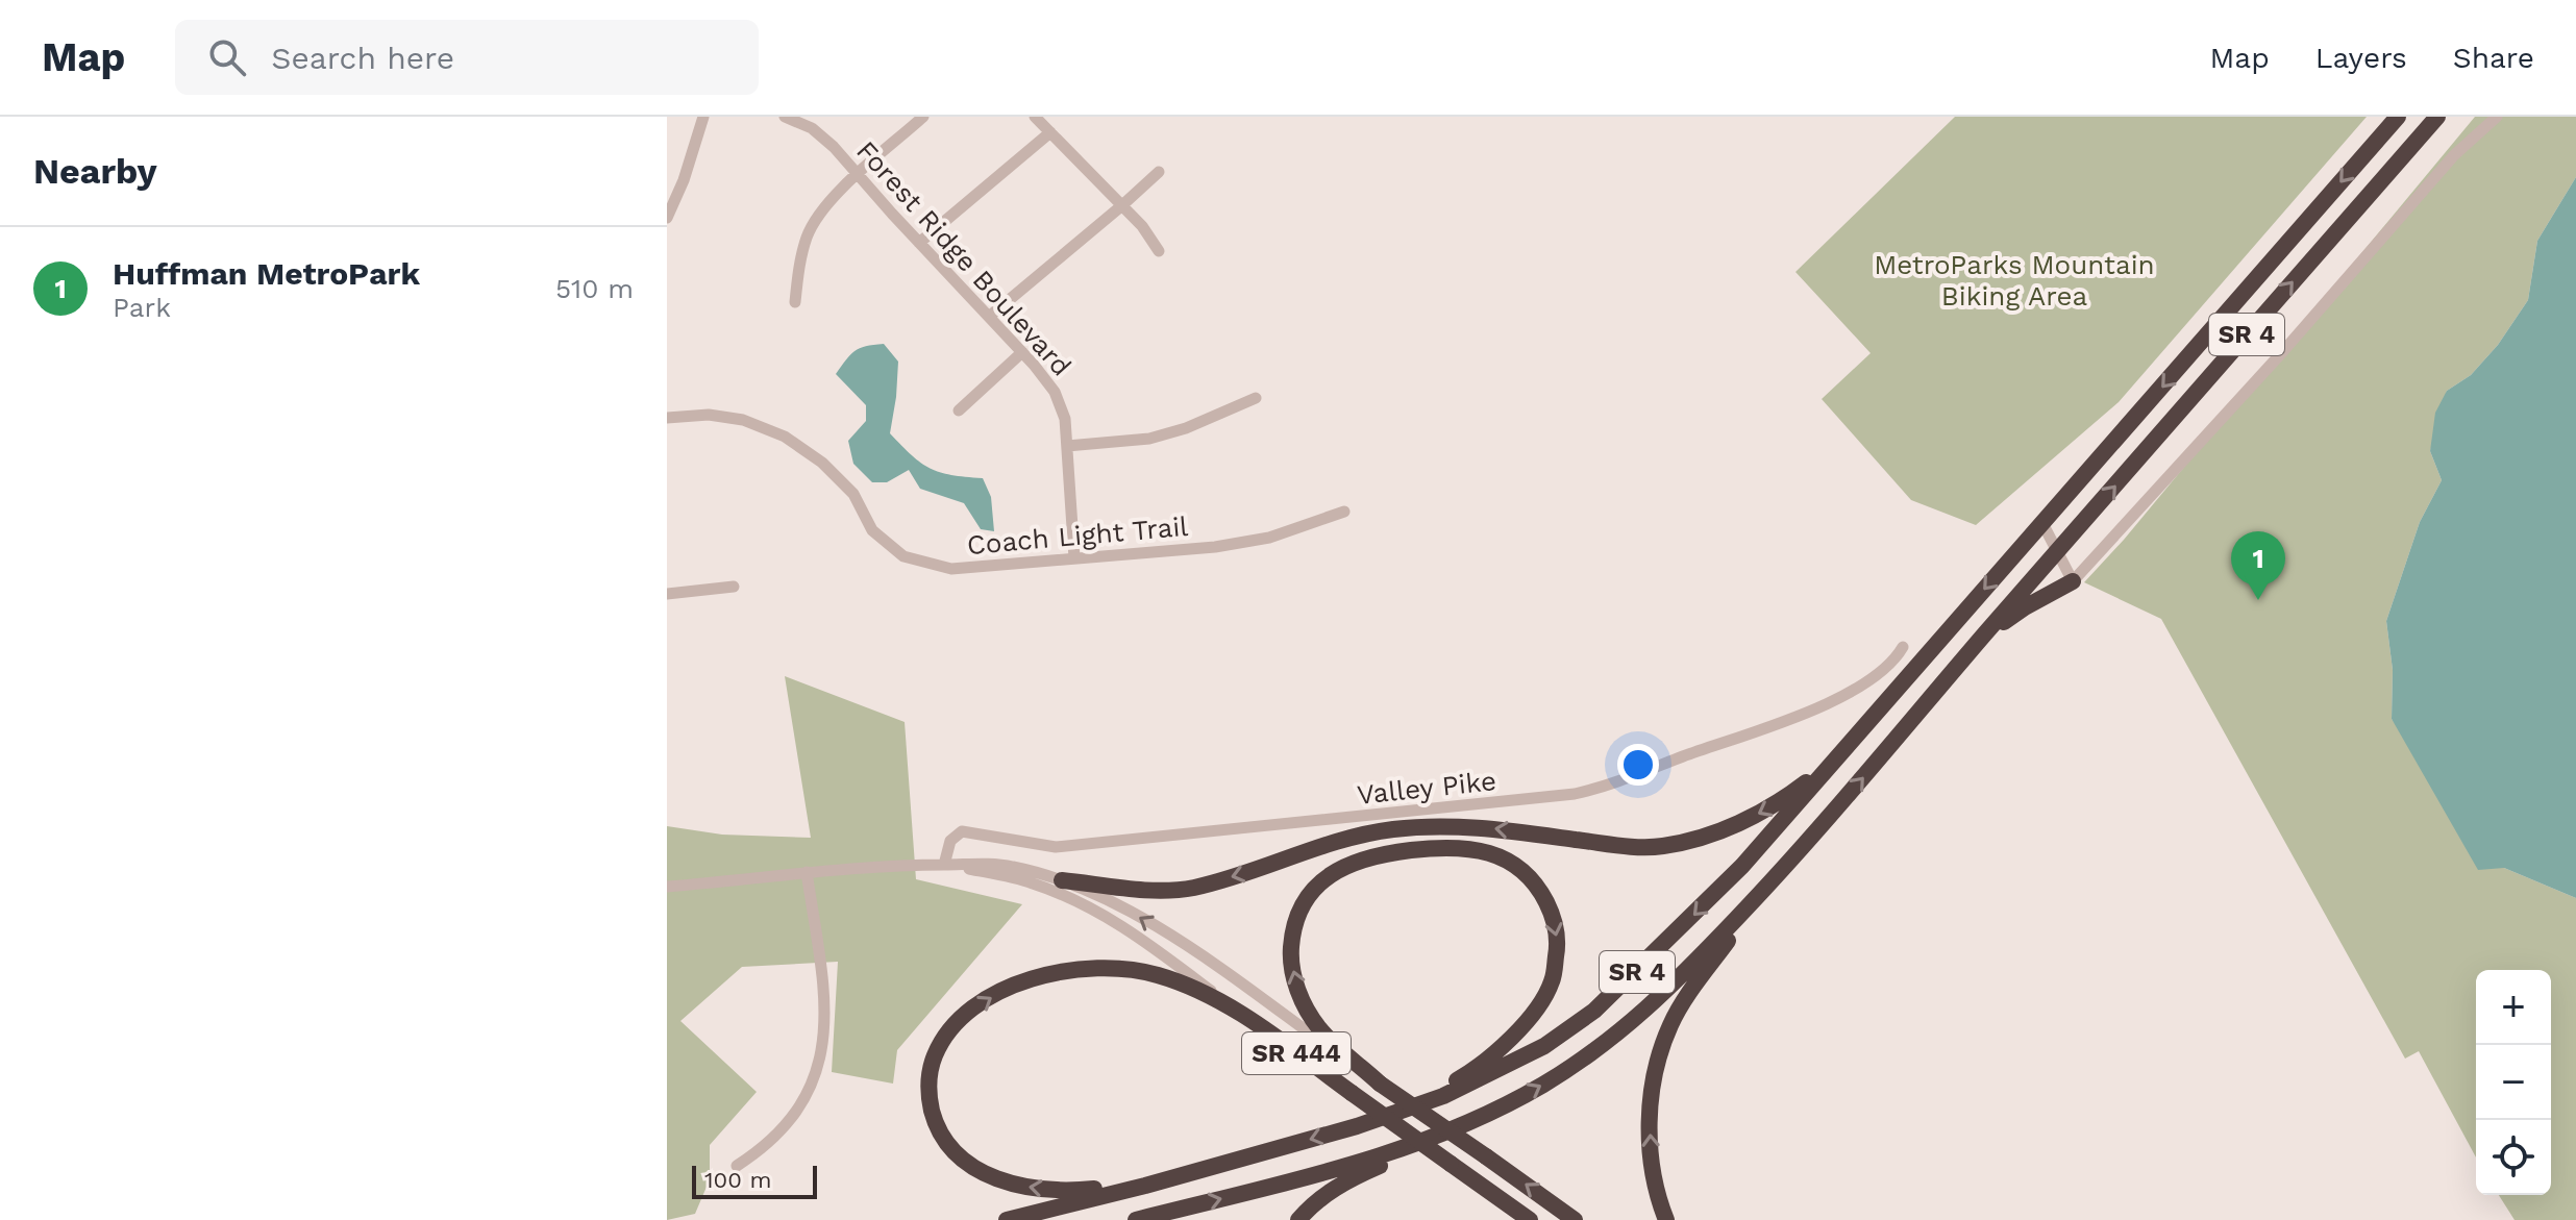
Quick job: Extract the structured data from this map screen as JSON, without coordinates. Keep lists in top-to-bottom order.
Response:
{
  "streets": {
    "highway": ["SR 4", "SR 444"],
    "street": ["Forest Ridge Boulevard", "Coach Light Trail", "Valley Pike"]
  },
  "crossings": [
    ["Forest Ridge Boulevard", "Coach Light Trail"]
  ],
  "parks": ["MetroParks Mountain Biking Area"],
  "scale_bar": "100 m",
  "page": {
    "header": "Map",
    "search": "Search here",
    "nav": ["Map", "Layers", "Share"],
    "heading": "Nearby",
    "list": [
      {
        "mark": "1",
        "name": "Huffman MetroPark",
        "note": "Park",
        "value": "510 m"
      }
    ],
    "pins": "1",
    "map_buttons": ["+", "−"],
    "scale": "100 m"
  }
}
